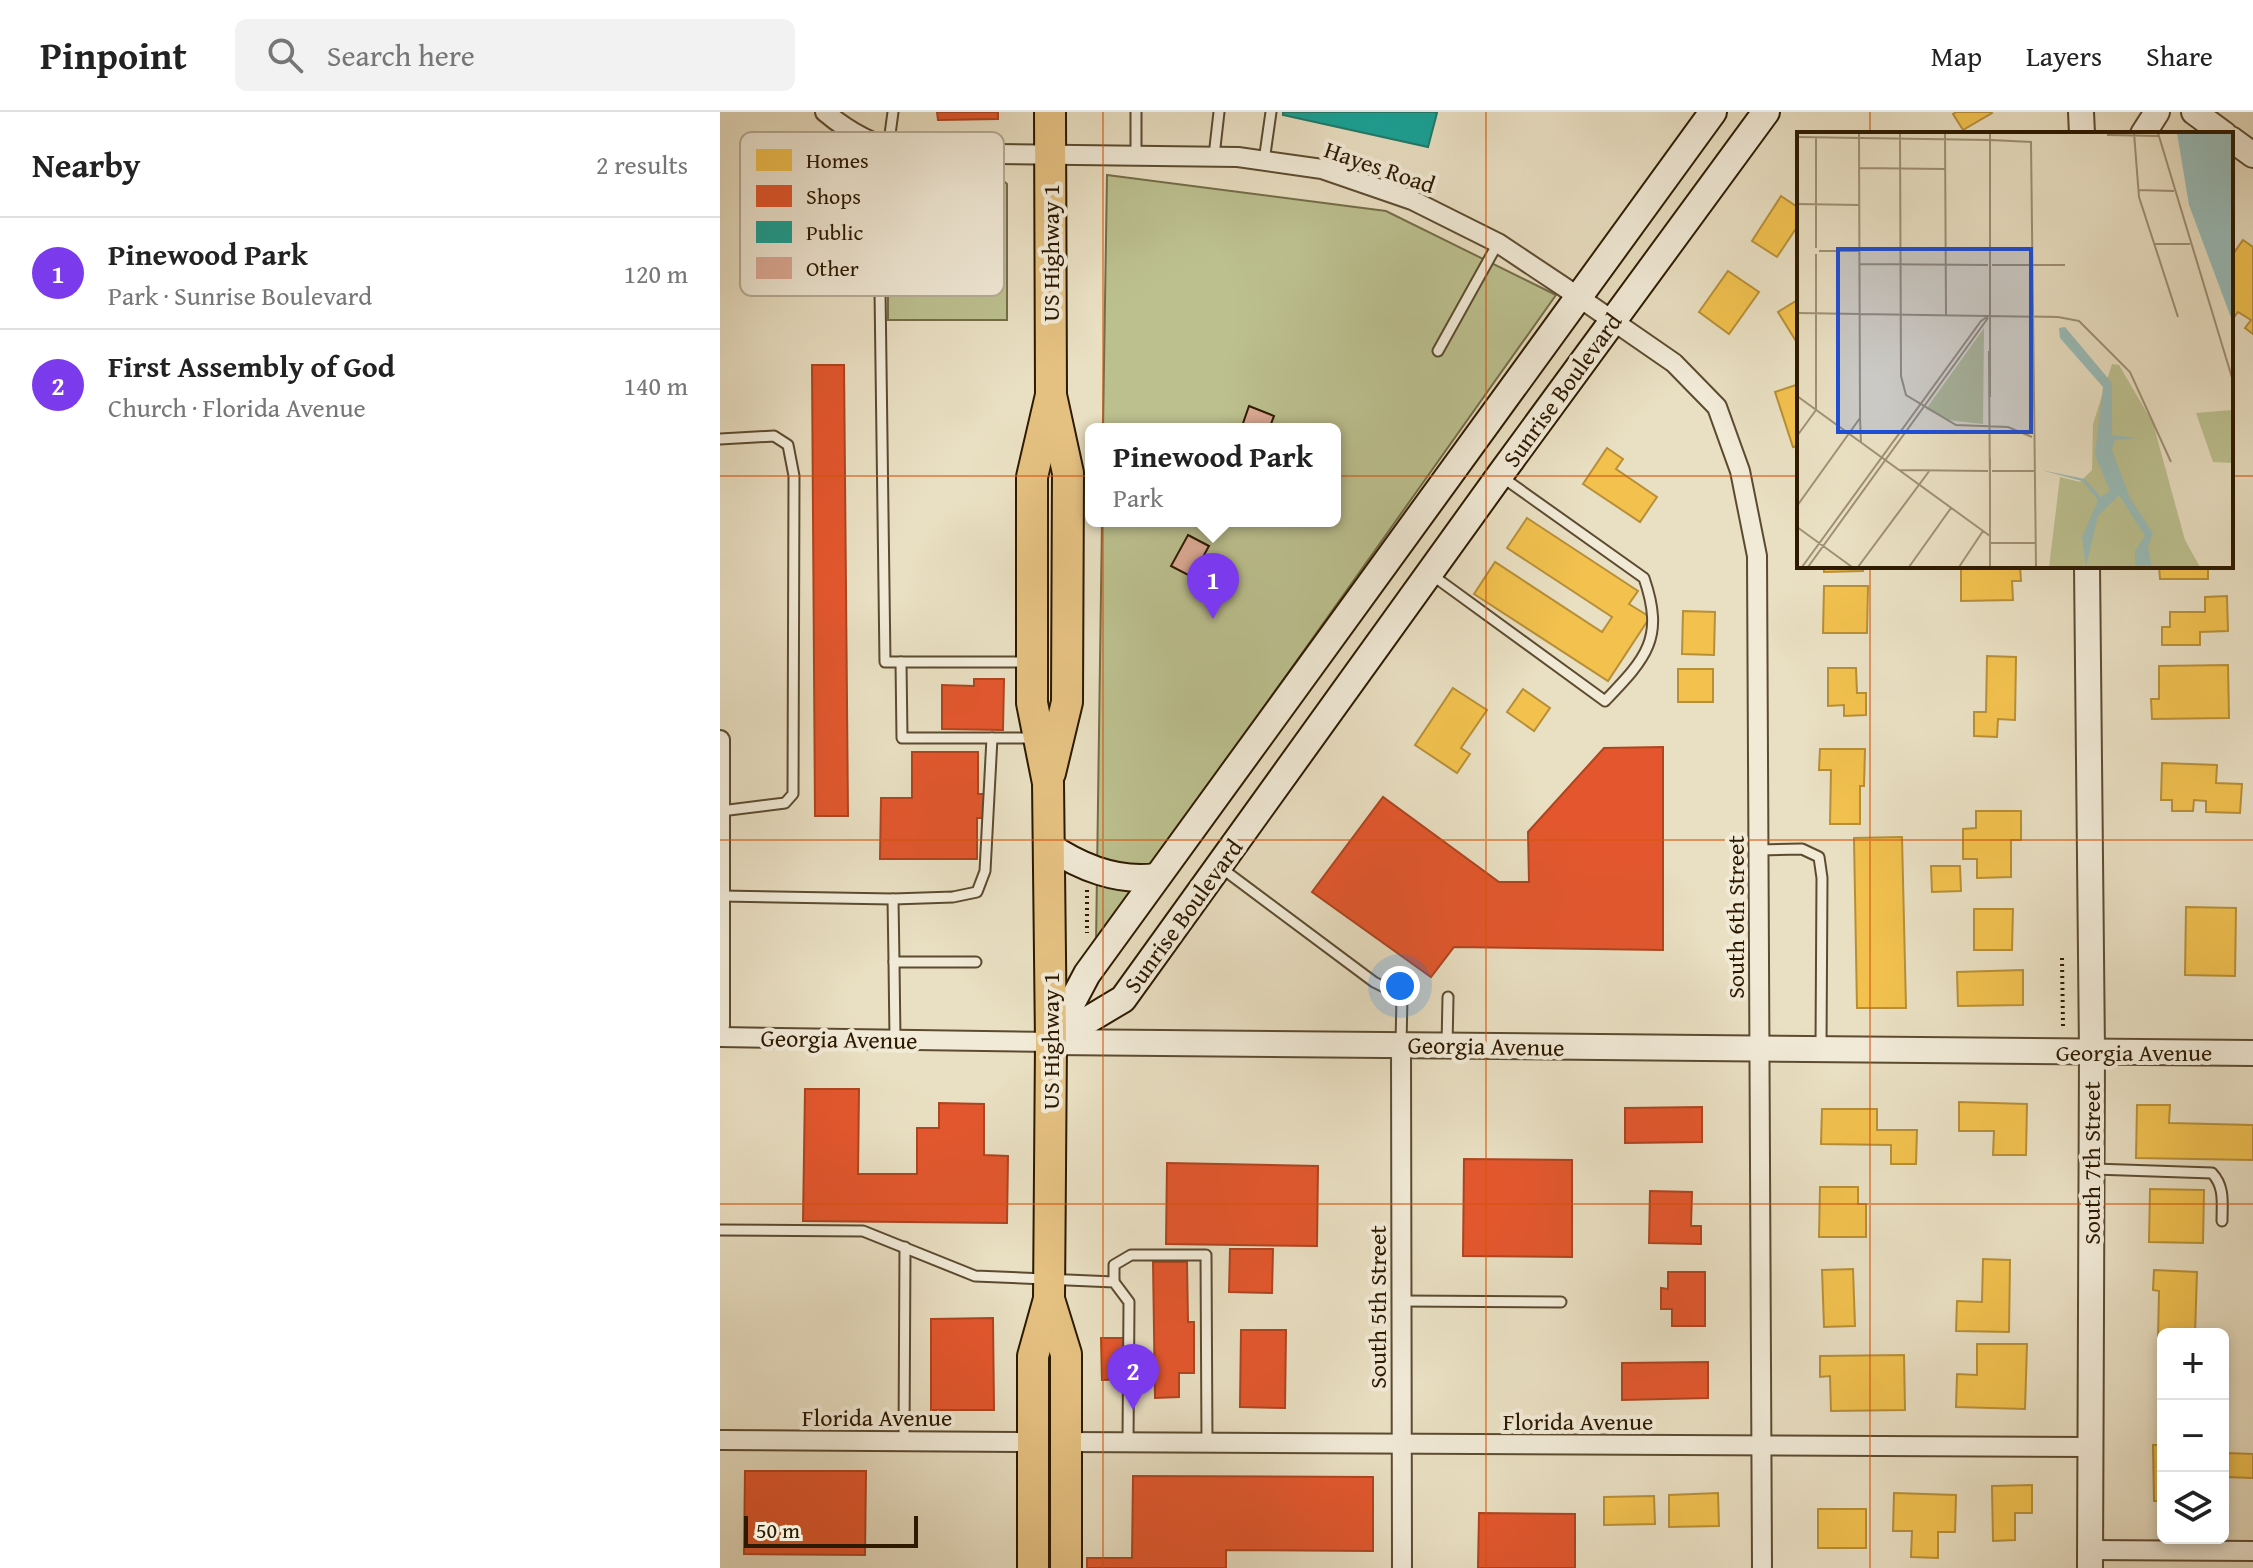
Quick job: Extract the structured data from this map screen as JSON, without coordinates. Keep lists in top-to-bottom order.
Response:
{
  "streets": {
    "main road": ["US Highway 1", "Sunrise Boulevard"],
    "street": [
      "Hayes Road",
      "South 6th Street",
      "Georgia Avenue",
      "South 7th Street",
      "South 5th Street",
      "Florida Avenue"
    ]
  },
  "crossings": [
    ["Hayes Road", "US Highway 1"],
    ["Hayes Road", "Sunrise Boulevard"],
    ["Hayes Road", "South 6th Street"],
    ["US Highway 1", "Sunrise Boulevard"],
    ["US Highway 1", "Georgia Avenue"],
    ["US Highway 1", "Florida Avenue"],
    ["Sunrise Boulevard", "South 6th Street"],
    ["Sunrise Boulevard", "Georgia Avenue"],
    ["South 6th Street", "Georgia Avenue"],
    ["South 6th Street", "Florida Avenue"],
    ["Georgia Avenue", "South 7th Street"],
    ["Georgia Avenue", "South 5th Street"],
    ["South 7th Street", "Florida Avenue"],
    ["South 5th Street", "Florida Avenue"]
  ],
  "legend": [
    "Homes",
    "Shops",
    "Public",
    "Other"
  ],
  "scale_bar": "50 m",
  "page": {
    "header": "Pinpoint",
    "search": "Search here",
    "nav": ["Map", "Layers", "Share"],
    "heading": ["Nearby", "2 results"],
    "list": [
      {
        "mark": "1",
        "name": "Pinewood Park",
        "note": "Park · Sunrise Boulevard",
        "value": "120 m"
      },
      {
        "mark": "2",
        "name": "First Assembly of God",
        "note": "Church · Florida Avenue",
        "value": "140 m"
      }
    ],
    "popup": ["Pinewood Park", "Park"],
    "pins": ["1", "2"],
    "map_buttons": ["+", "−"],
    "scale": "50 m"
  }
}
